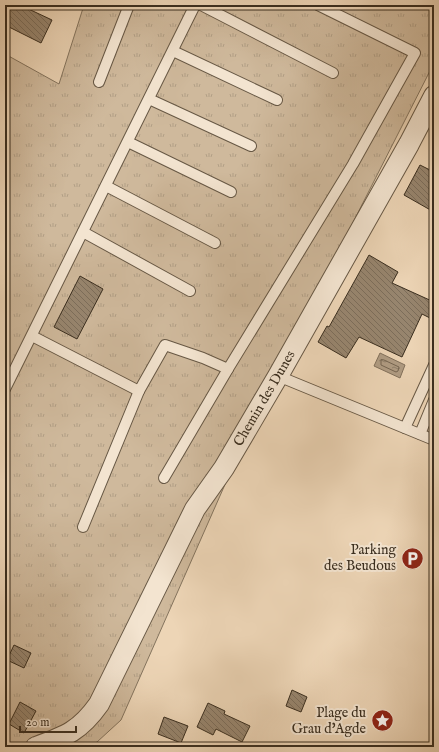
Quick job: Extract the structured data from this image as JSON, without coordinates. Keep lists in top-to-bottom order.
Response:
{
  "streets": {
    "street": ["Chemin des Dunes"]
  },
  "places": {
    "parking": ["Parking des Beudous"],
    "place": ["Plage du Grau d'Agde"]
  },
  "scale_bar": "20 m"
}
